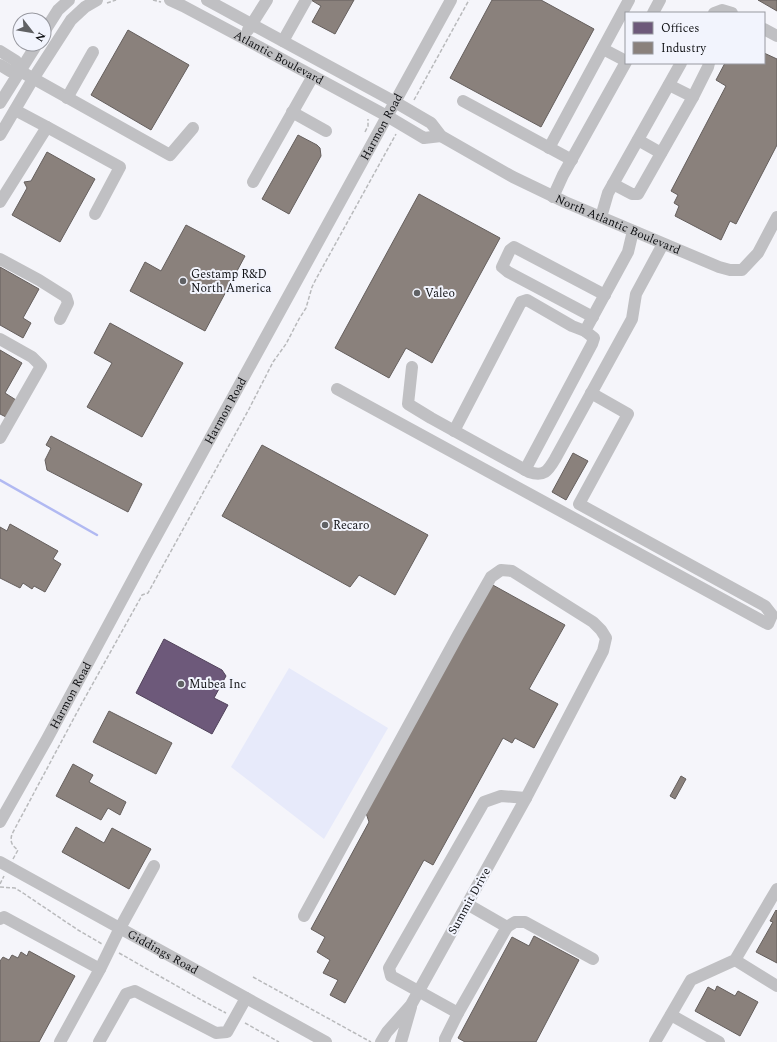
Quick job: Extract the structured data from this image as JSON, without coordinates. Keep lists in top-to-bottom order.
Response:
{
  "streets": {
    "street": [
      "Atlantic Boulevard",
      "Harmon Road",
      "North Atlantic Boulevard",
      "Summit Drive",
      "Giddings Road"
    ]
  },
  "crossings": [
    ["Atlantic Boulevard", "Harmon Road"],
    ["Atlantic Boulevard", "North Atlantic Boulevard"],
    ["Harmon Road", "North Atlantic Boulevard"]
  ],
  "places": [
    "Gestamp R&D North America",
    "Valeo",
    "Recaro",
    "Mubea Inc"
  ],
  "legend": ["Offices", "Industry"],
  "north": "bottom right"
}
